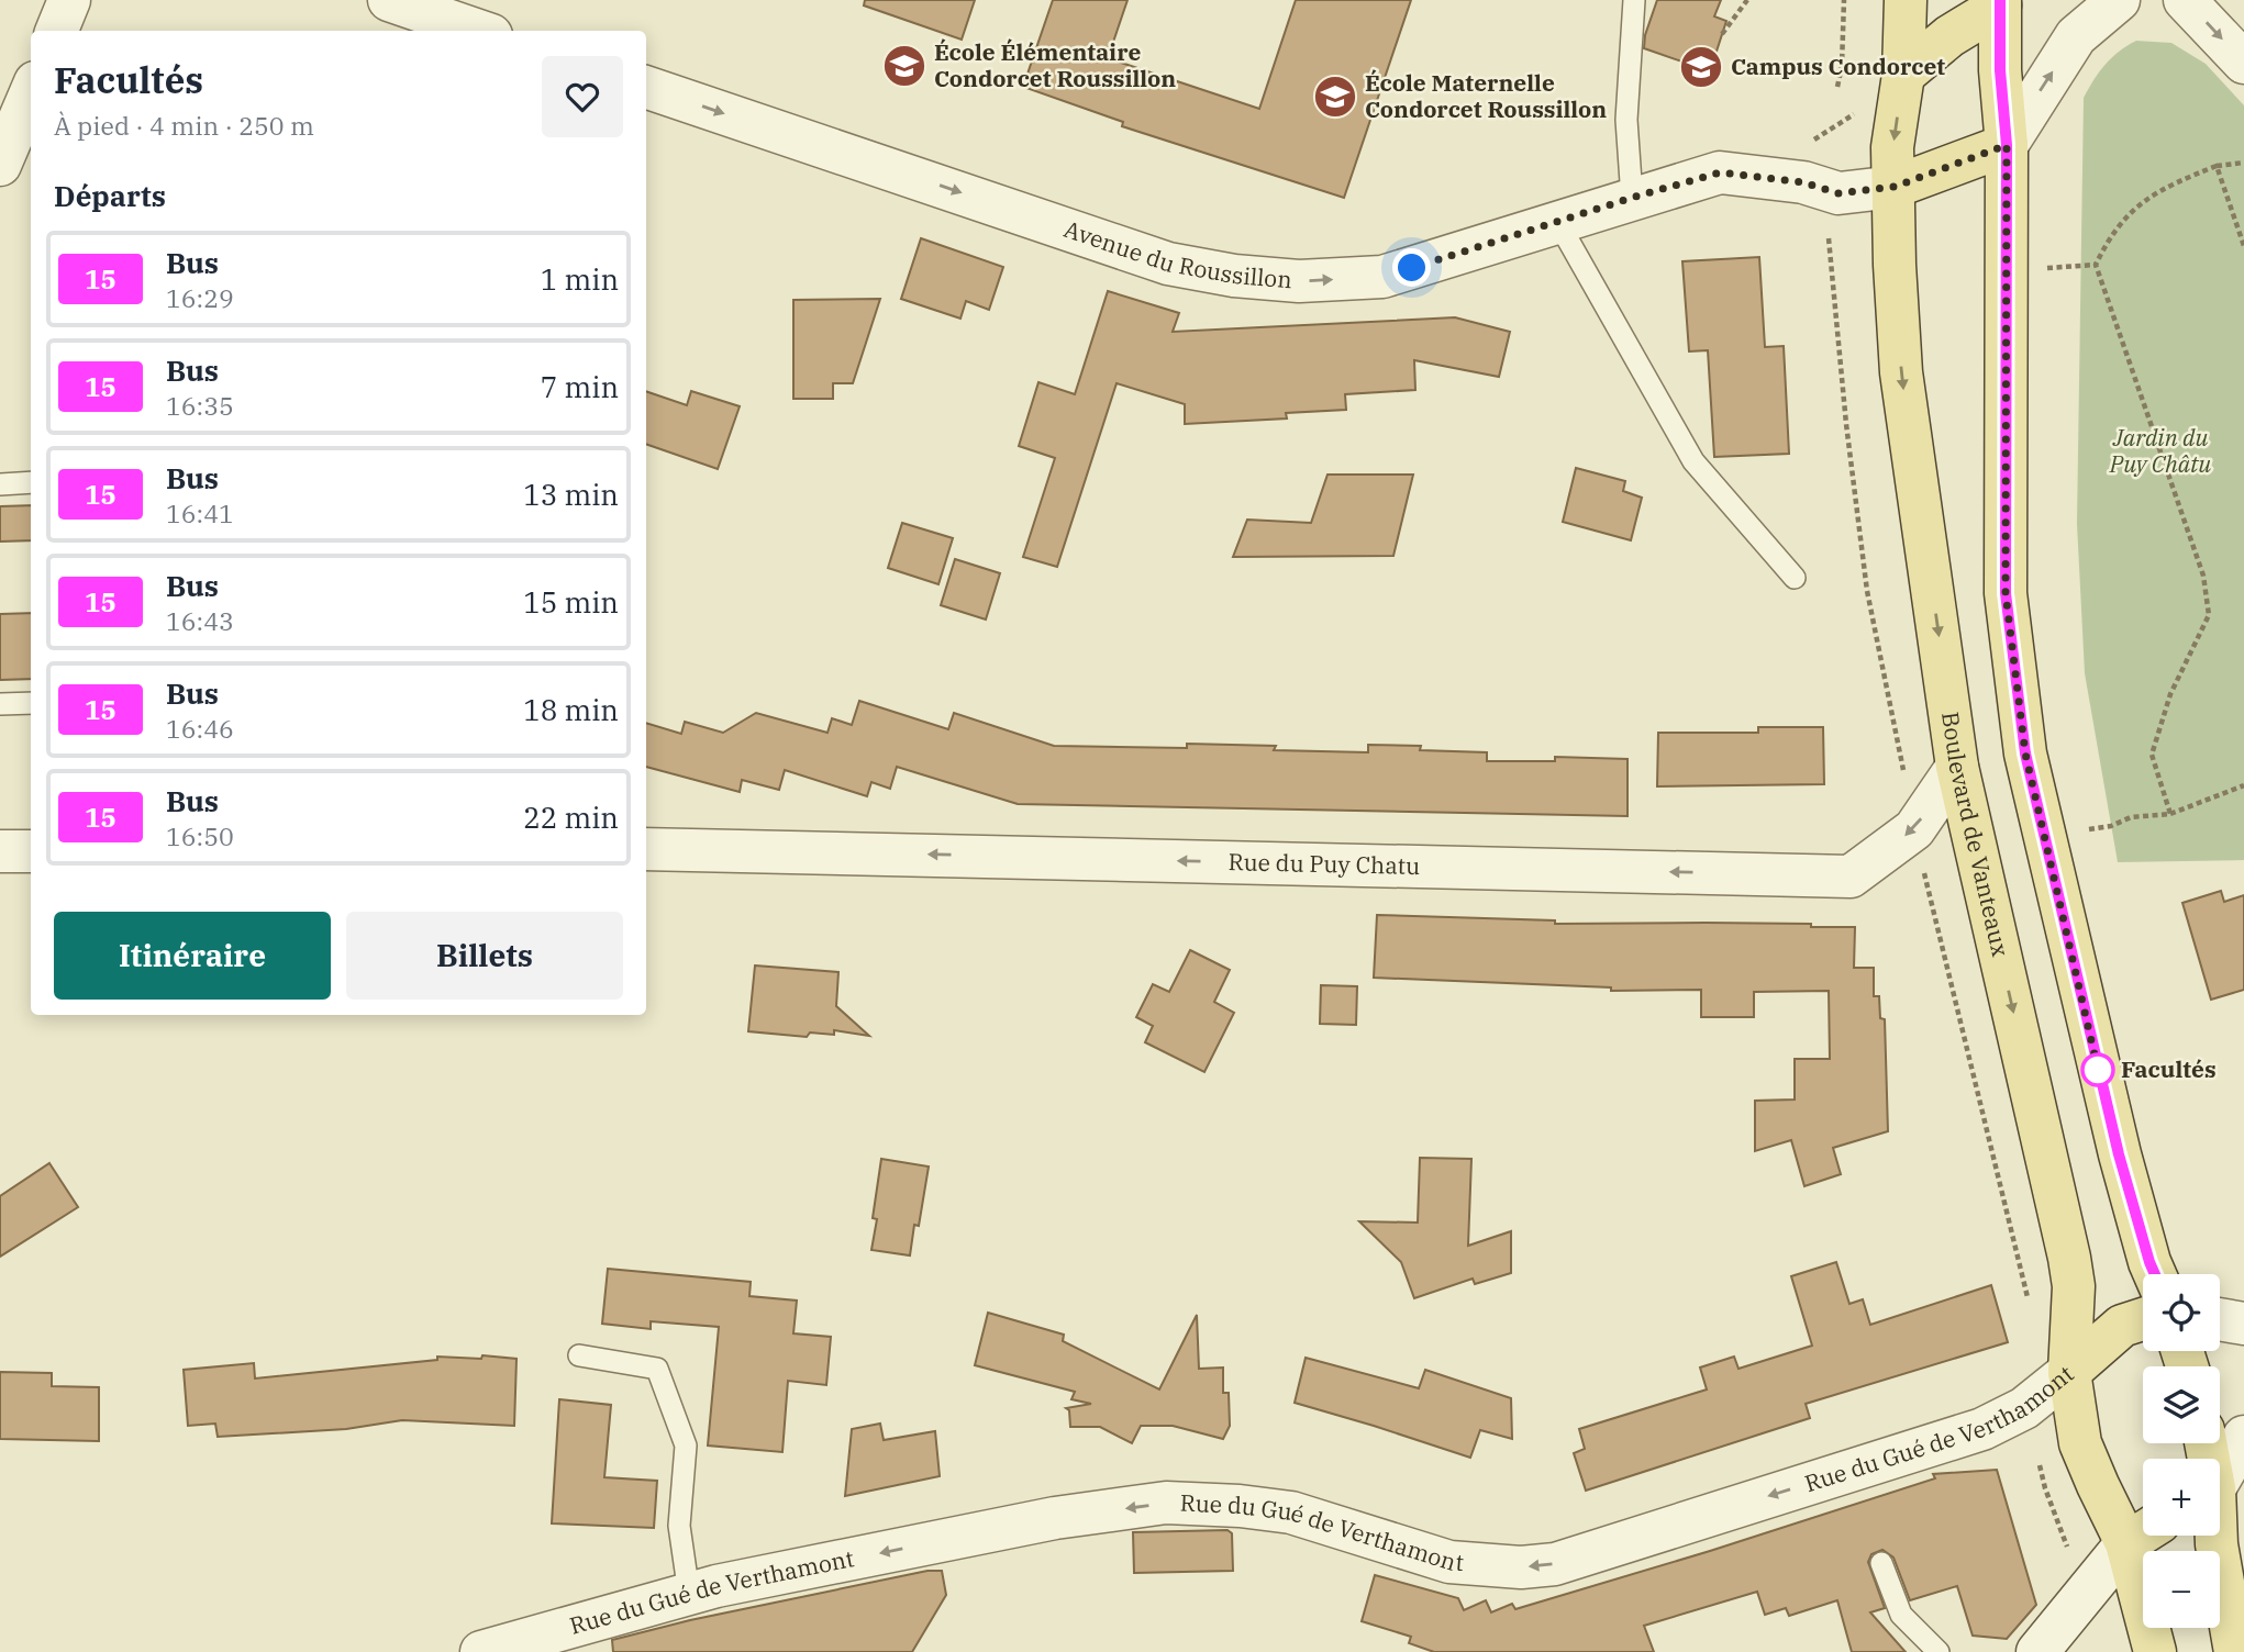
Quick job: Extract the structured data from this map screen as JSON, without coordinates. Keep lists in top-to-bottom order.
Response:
{
  "streets": {
    "main road": ["Avenue du Roussillon", "Boulevard de Vanteaux", "Rue du Gué de Verthamont"],
    "street": ["Rue du Puy Chatu"]
  },
  "crossings": [
    ["Avenue du Roussillon", "Boulevard de Vanteaux"],
    ["Boulevard de Vanteaux", "Rue du Puy Chatu"],
    ["Boulevard de Vanteaux", "Rue du Gué de Verthamont"]
  ],
  "one_way": ["Avenue du Roussillon", "Rue du Puy Chatu", "Rue du Gué de Verthamont"],
  "parks": ["Jardin du Puy Châtu"],
  "places": {
    "school or university": ["École Élémentaire Condorcet Roussillon", "Campus Condorcet", "École Maternelle Condorcet Roussillon"],
    "other": ["Facultés"]
  },
  "lines": ["bus line 15"],
  "page": {
    "heading": [
      ["Facultés", "À pied · 4 min · 250 m"],
      "Départs"
    ],
    "list": [
      {
        "mark": "15",
        "name": "Bus",
        "note": "16:29",
        "value": "1 min"
      },
      {
        "mark": "15",
        "name": "Bus",
        "note": "16:35",
        "value": "7 min"
      },
      {
        "mark": "15",
        "name": "Bus",
        "note": "16:41",
        "value": "13 min"
      },
      {
        "mark": "15",
        "name": "Bus",
        "note": "16:43",
        "value": "15 min"
      },
      {
        "mark": "15",
        "name": "Bus",
        "note": "16:46",
        "value": "18 min"
      },
      {
        "mark": "15",
        "name": "Bus",
        "note": "16:50",
        "value": "22 min"
      }
    ],
    "buttons": ["Itinéraire", "Billets"],
    "map_buttons": ["+", "−"]
  }
}
